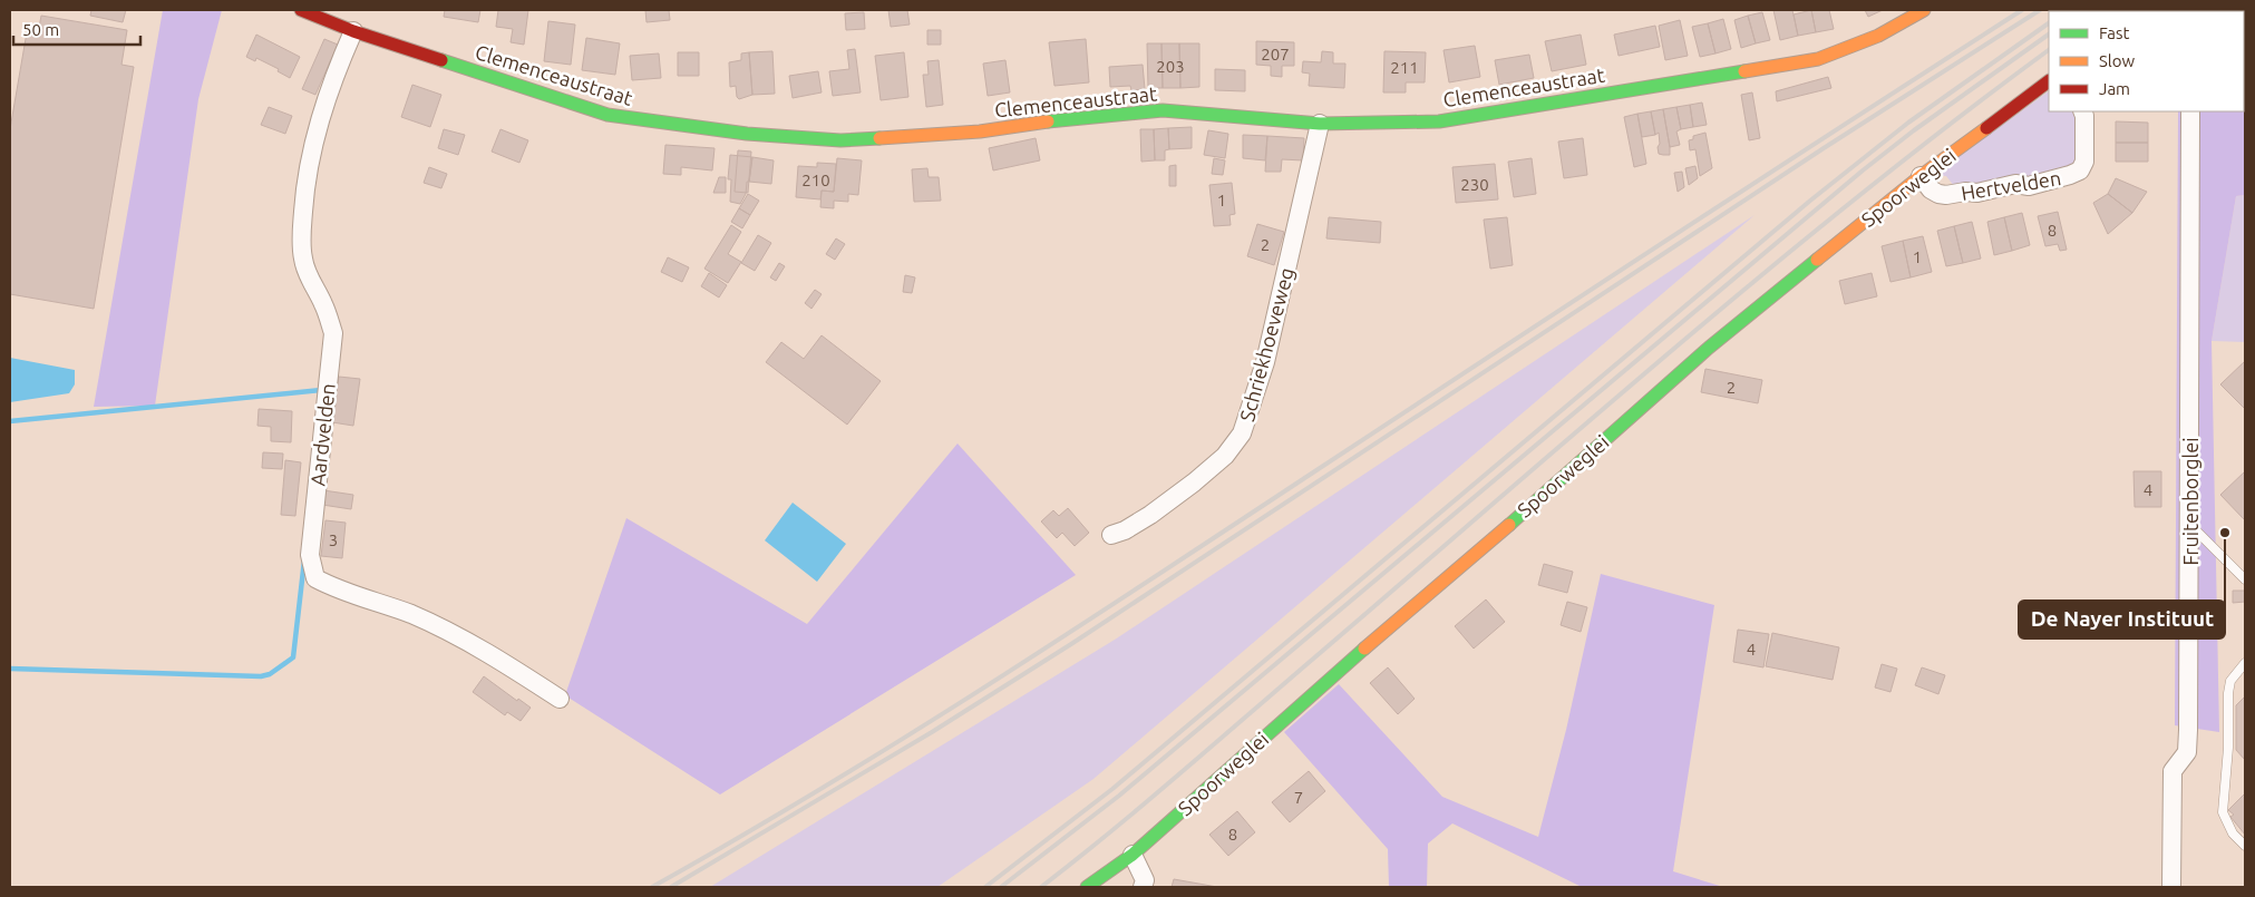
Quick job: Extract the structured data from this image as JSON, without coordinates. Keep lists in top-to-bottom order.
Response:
{
  "streets": {
    "street": [
      "Clemenceaustraat",
      "Hertvelden",
      "Spoorweglei",
      "Schriekhoeveweg",
      "Aardvelden",
      "Fruitenborglei"
    ]
  },
  "crossings": [
    ["Clemenceaustraat", "Schriekhoeveweg"],
    ["Clemenceaustraat", "Aardvelden"],
    ["Hertvelden", "Spoorweglei"]
  ],
  "places": ["De Nayer Instituut"],
  "house_numbers": [
    "207",
    "203",
    "211",
    "210",
    "230",
    "1",
    "8",
    "2",
    "1",
    "2",
    "4",
    "3",
    "4",
    "7",
    "8"
  ],
  "legend": ["Fast", "Slow", "Jam"],
  "scale_bar": "50 m"
}
